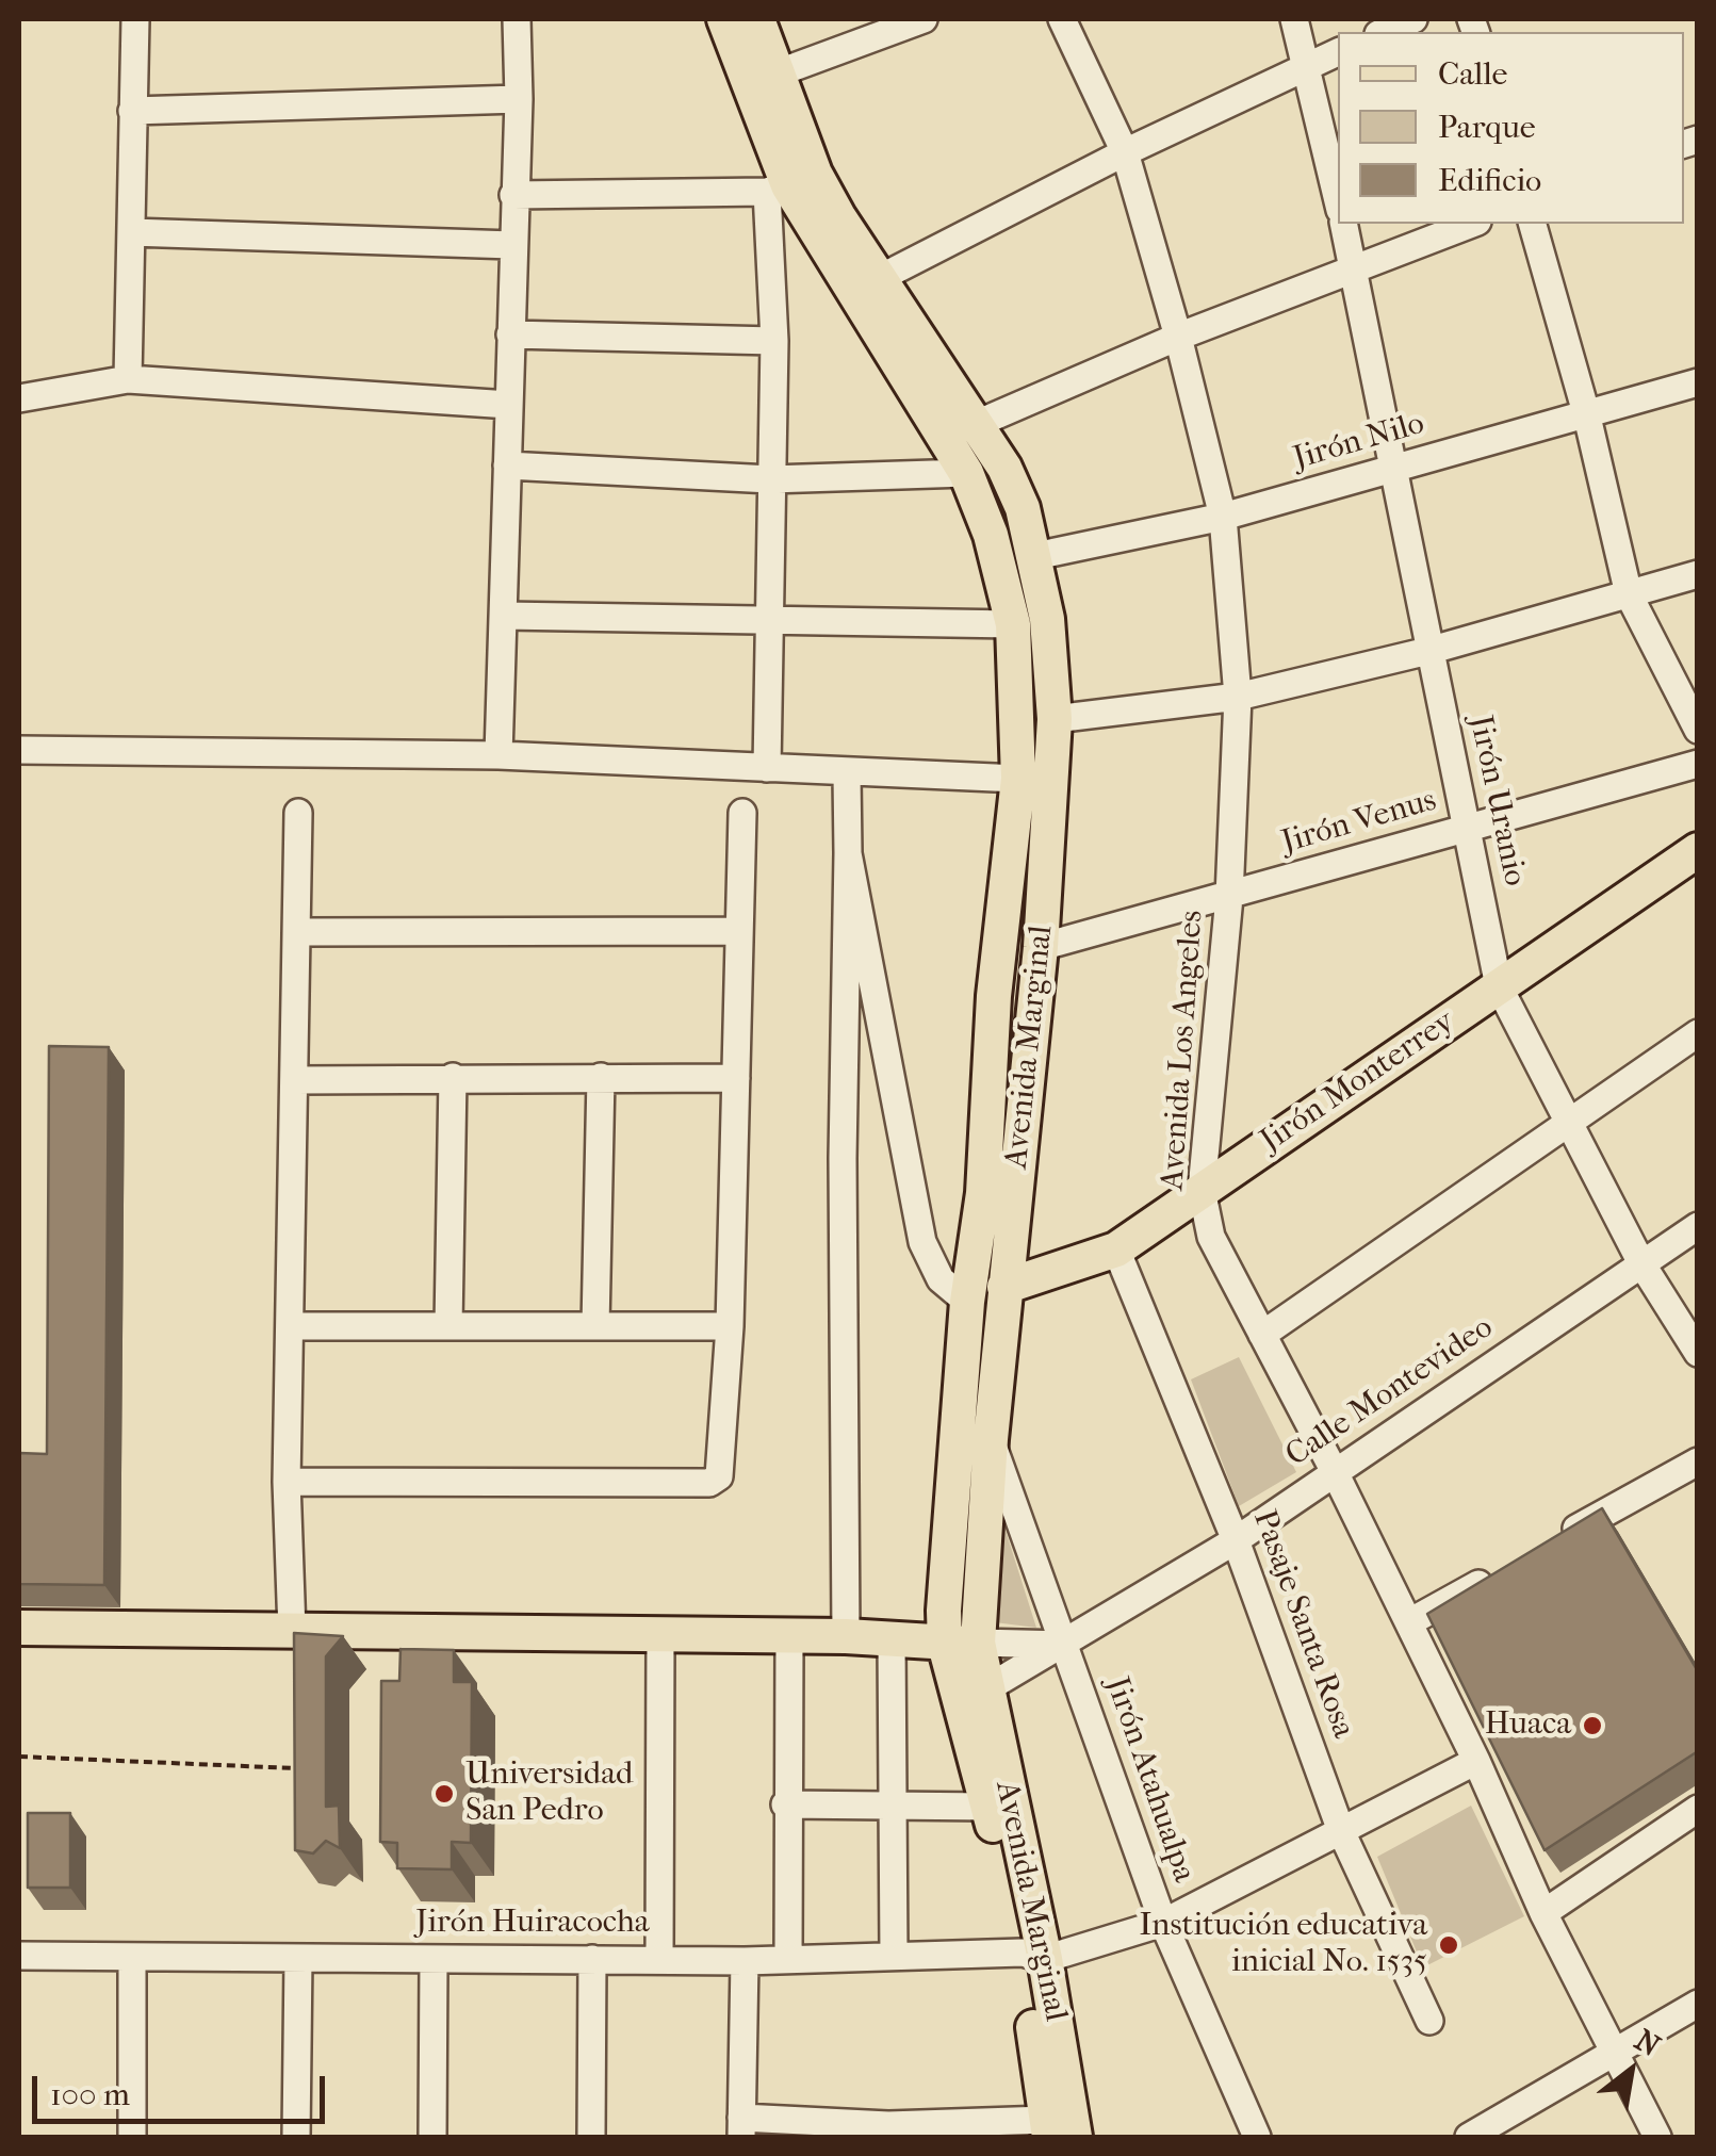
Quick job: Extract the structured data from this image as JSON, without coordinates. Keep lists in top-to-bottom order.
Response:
{
  "streets": {
    "main road": ["Avenida Marginal", "Jirón Monterrey"],
    "street": [
      "Jirón Nilo",
      "Jirón Uranio",
      "Jirón Venus",
      "Avenida Los Angeles",
      "Calle Montevideo",
      "Pasaje Santa Rosa",
      "Jirón Atahualpa",
      "Jirón Huiracocha"
    ]
  },
  "crossings": [
    ["Jirón Nilo", "Jirón Uranio"],
    ["Jirón Nilo", "Avenida Marginal"],
    ["Jirón Nilo", "Avenida Los Angeles"],
    ["Jirón Uranio", "Jirón Venus"],
    ["Jirón Uranio", "Jirón Monterrey"],
    ["Jirón Uranio", "Calle Montevideo"],
    ["Jirón Venus", "Avenida Marginal"],
    ["Jirón Venus", "Avenida Los Angeles"],
    ["Avenida Marginal", "Jirón Monterrey"],
    ["Avenida Marginal", "Calle Montevideo"],
    ["Avenida Marginal", "Jirón Atahualpa"],
    ["Avenida Marginal", "Jirón Huiracocha"],
    ["Avenida Los Angeles", "Jirón Monterrey"],
    ["Avenida Los Angeles", "Calle Montevideo"],
    ["Avenida Los Angeles", "Jirón Huiracocha"],
    ["Jirón Monterrey", "Pasaje Santa Rosa"],
    ["Calle Montevideo", "Pasaje Santa Rosa"],
    ["Calle Montevideo", "Jirón Atahualpa"],
    ["Pasaje Santa Rosa", "Jirón Huiracocha"],
    ["Jirón Atahualpa", "Jirón Huiracocha"]
  ],
  "places": ["Huaca", "Universidad San Pedro", "Institución educativa inicial No. 1535"],
  "legend": ["Calle", "Parque", "Edificio"],
  "scale_bar": "100 m",
  "north": "top right"
}
